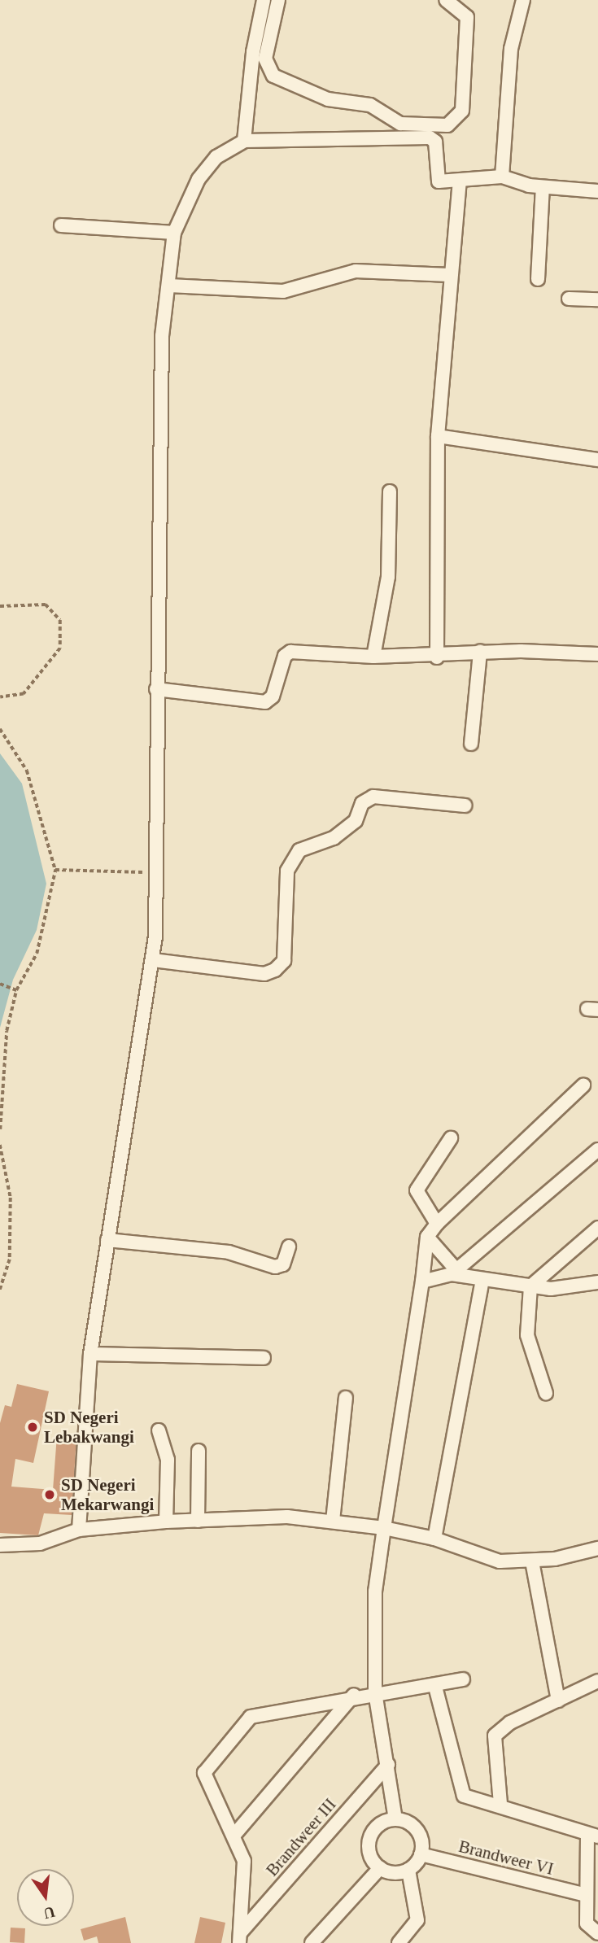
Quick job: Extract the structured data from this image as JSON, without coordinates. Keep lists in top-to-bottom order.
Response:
{
  "streets": {
    "street": ["Brandweer III", "Brandweer VI"]
  },
  "places": ["SD Negeri Lebakwangi", "SD Negeri Mekarwangi"],
  "north": "bottom"
}
